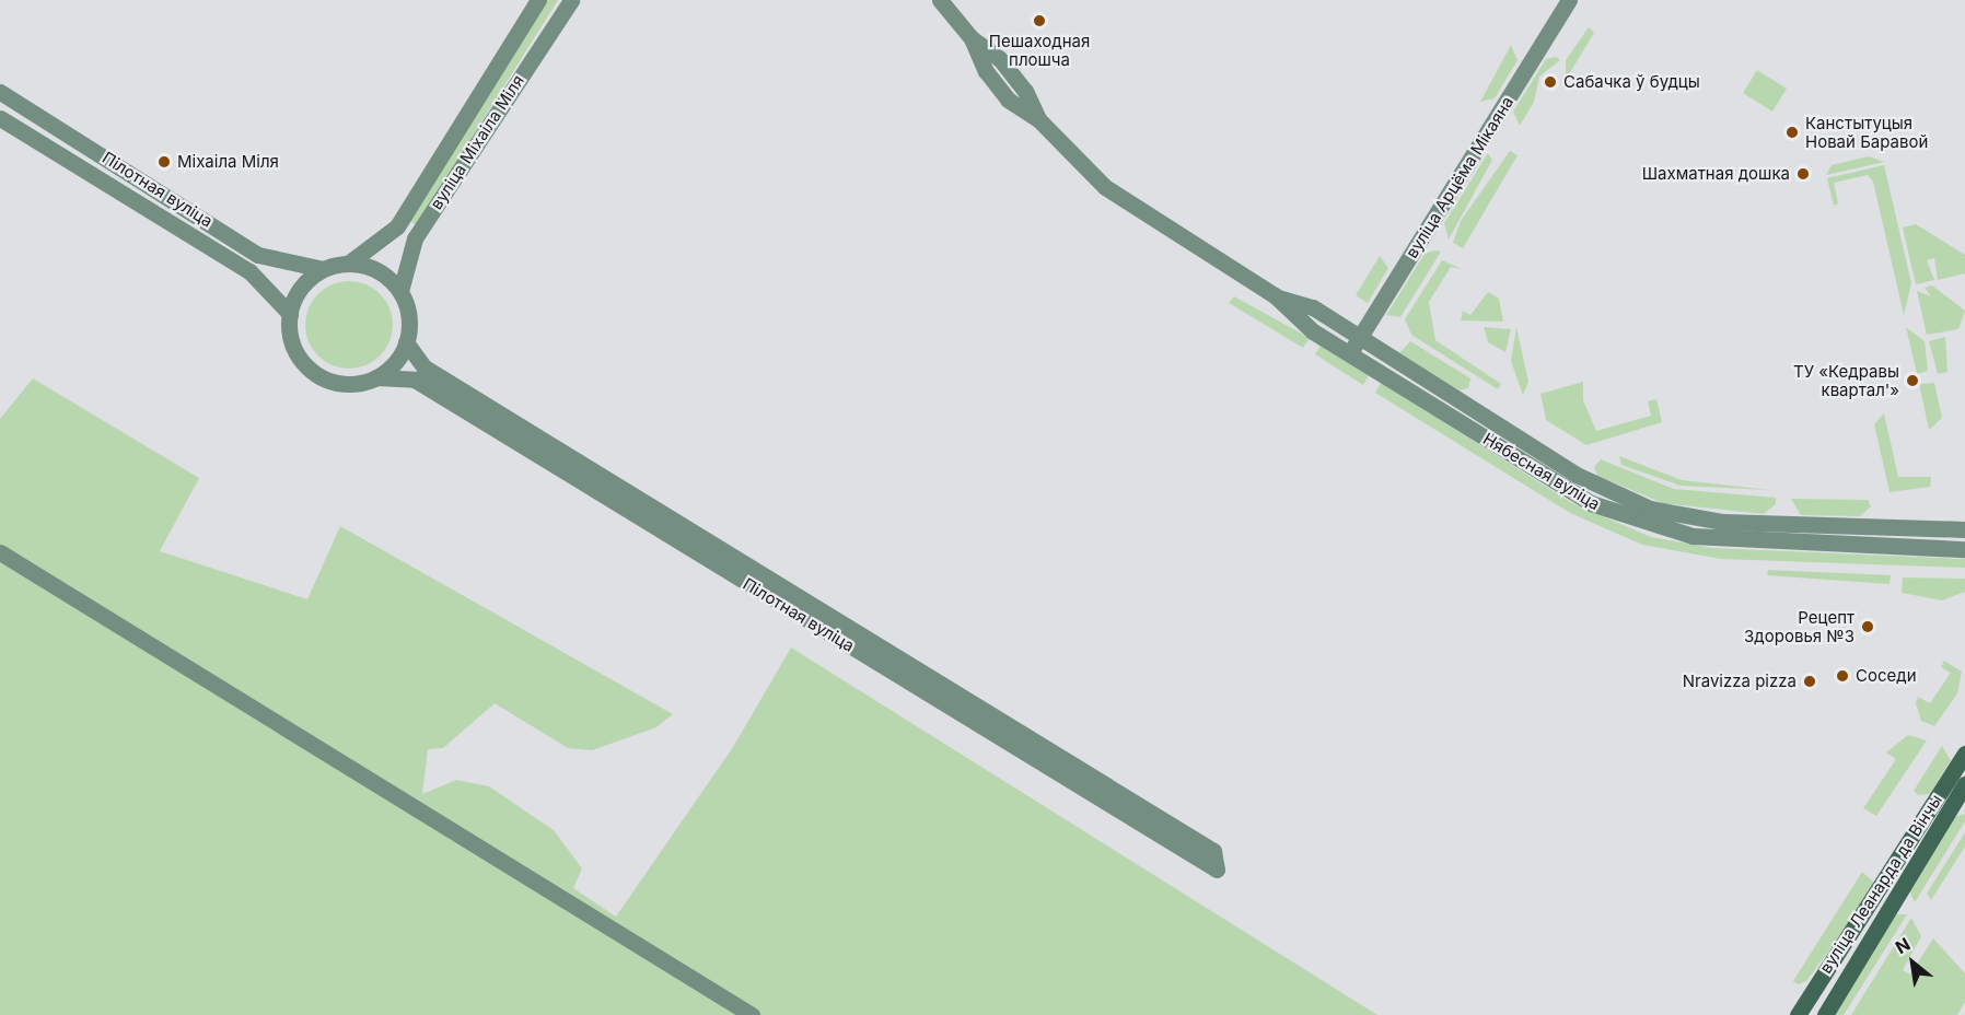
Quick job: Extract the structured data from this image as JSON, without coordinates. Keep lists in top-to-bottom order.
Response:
{
  "streets": {
    "main road": ["вуліца Леанарда да Вінчы"],
    "street": [
      "вуліца Міхаіла Міля",
      "вуліца Арцёма Мікаяна",
      "Пілотная вуліца",
      "Нябесная вуліца"
    ]
  },
  "crossings": [
    ["вуліца Міхаіла Міля", "Пілотная вуліца"],
    ["вуліца Арцёма Мікаяна", "Нябесная вуліца"]
  ],
  "places": [
    "Пешаходная плошча",
    "Сабачка ў будцы",
    "Канстытуцыя Новай Баравой",
    "Міхаіла Міля",
    "Шахматная дошка",
    "ТУ «Кедравы квартал'»",
    "Рецепт Здоровья №3",
    "Соседи",
    "Nravizza pizza"
  ],
  "north": "top left"
}
